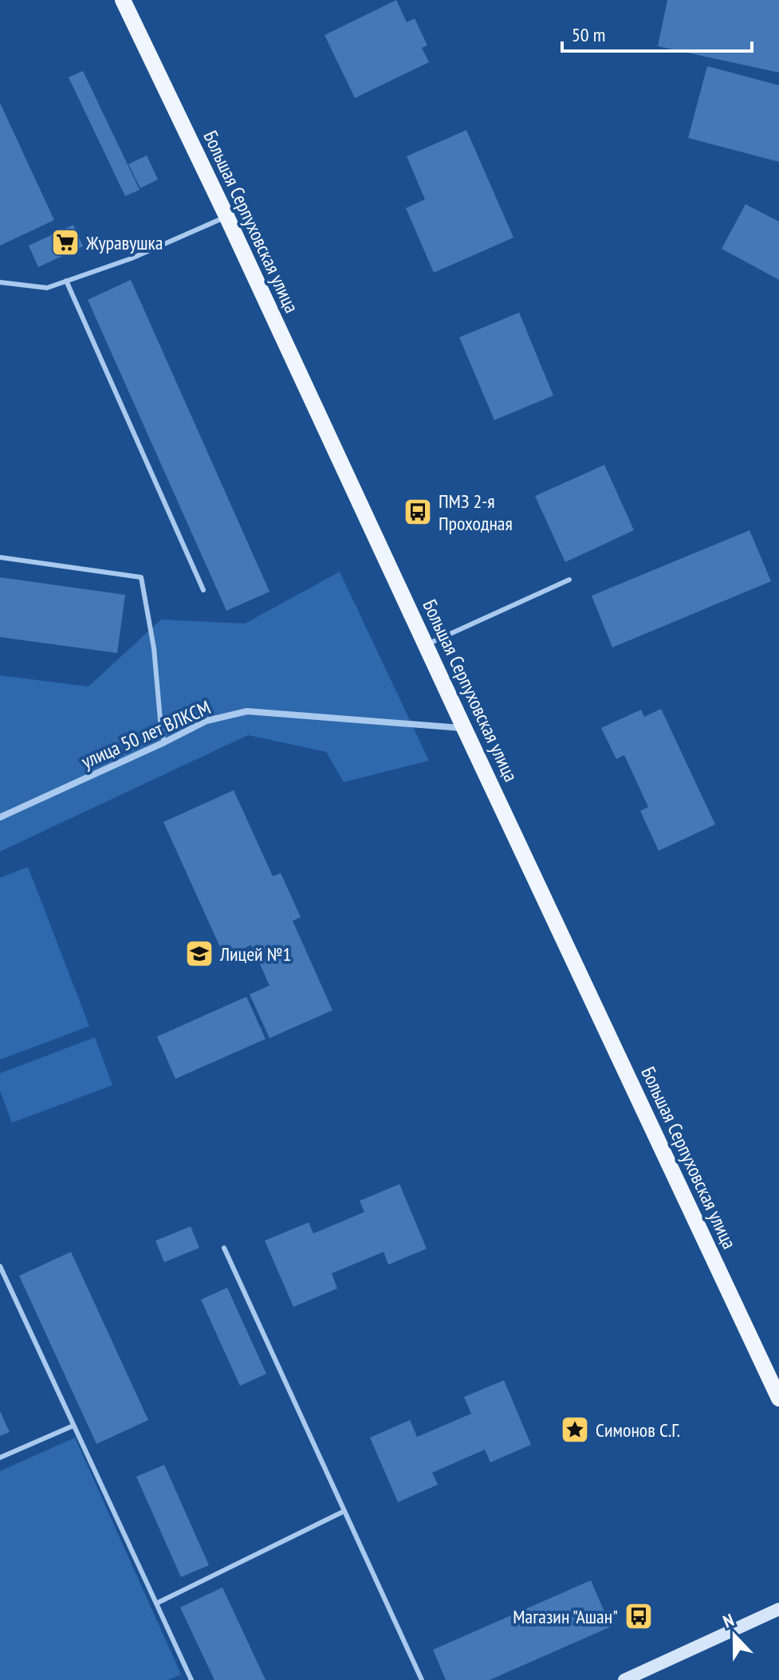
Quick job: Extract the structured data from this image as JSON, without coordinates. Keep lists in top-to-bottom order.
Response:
{
  "streets": {
    "main road": ["Большая Серпуховская улица"],
    "street": ["улица 50 лет ВЛКСМ"]
  },
  "crossings": [
    ["Большая Серпуховская улица", "улица 50 лет ВЛКСМ"]
  ],
  "places": {
    "supermarket": ["Журавушка"],
    "bus stop": ["ПМЗ 2-я Проходная", "Магазин \"Ашан\""],
    "school or university": ["Лицей №1"],
    "place": ["Симонов С.Г."]
  },
  "scale_bar": "50 m",
  "north": "top"
}
